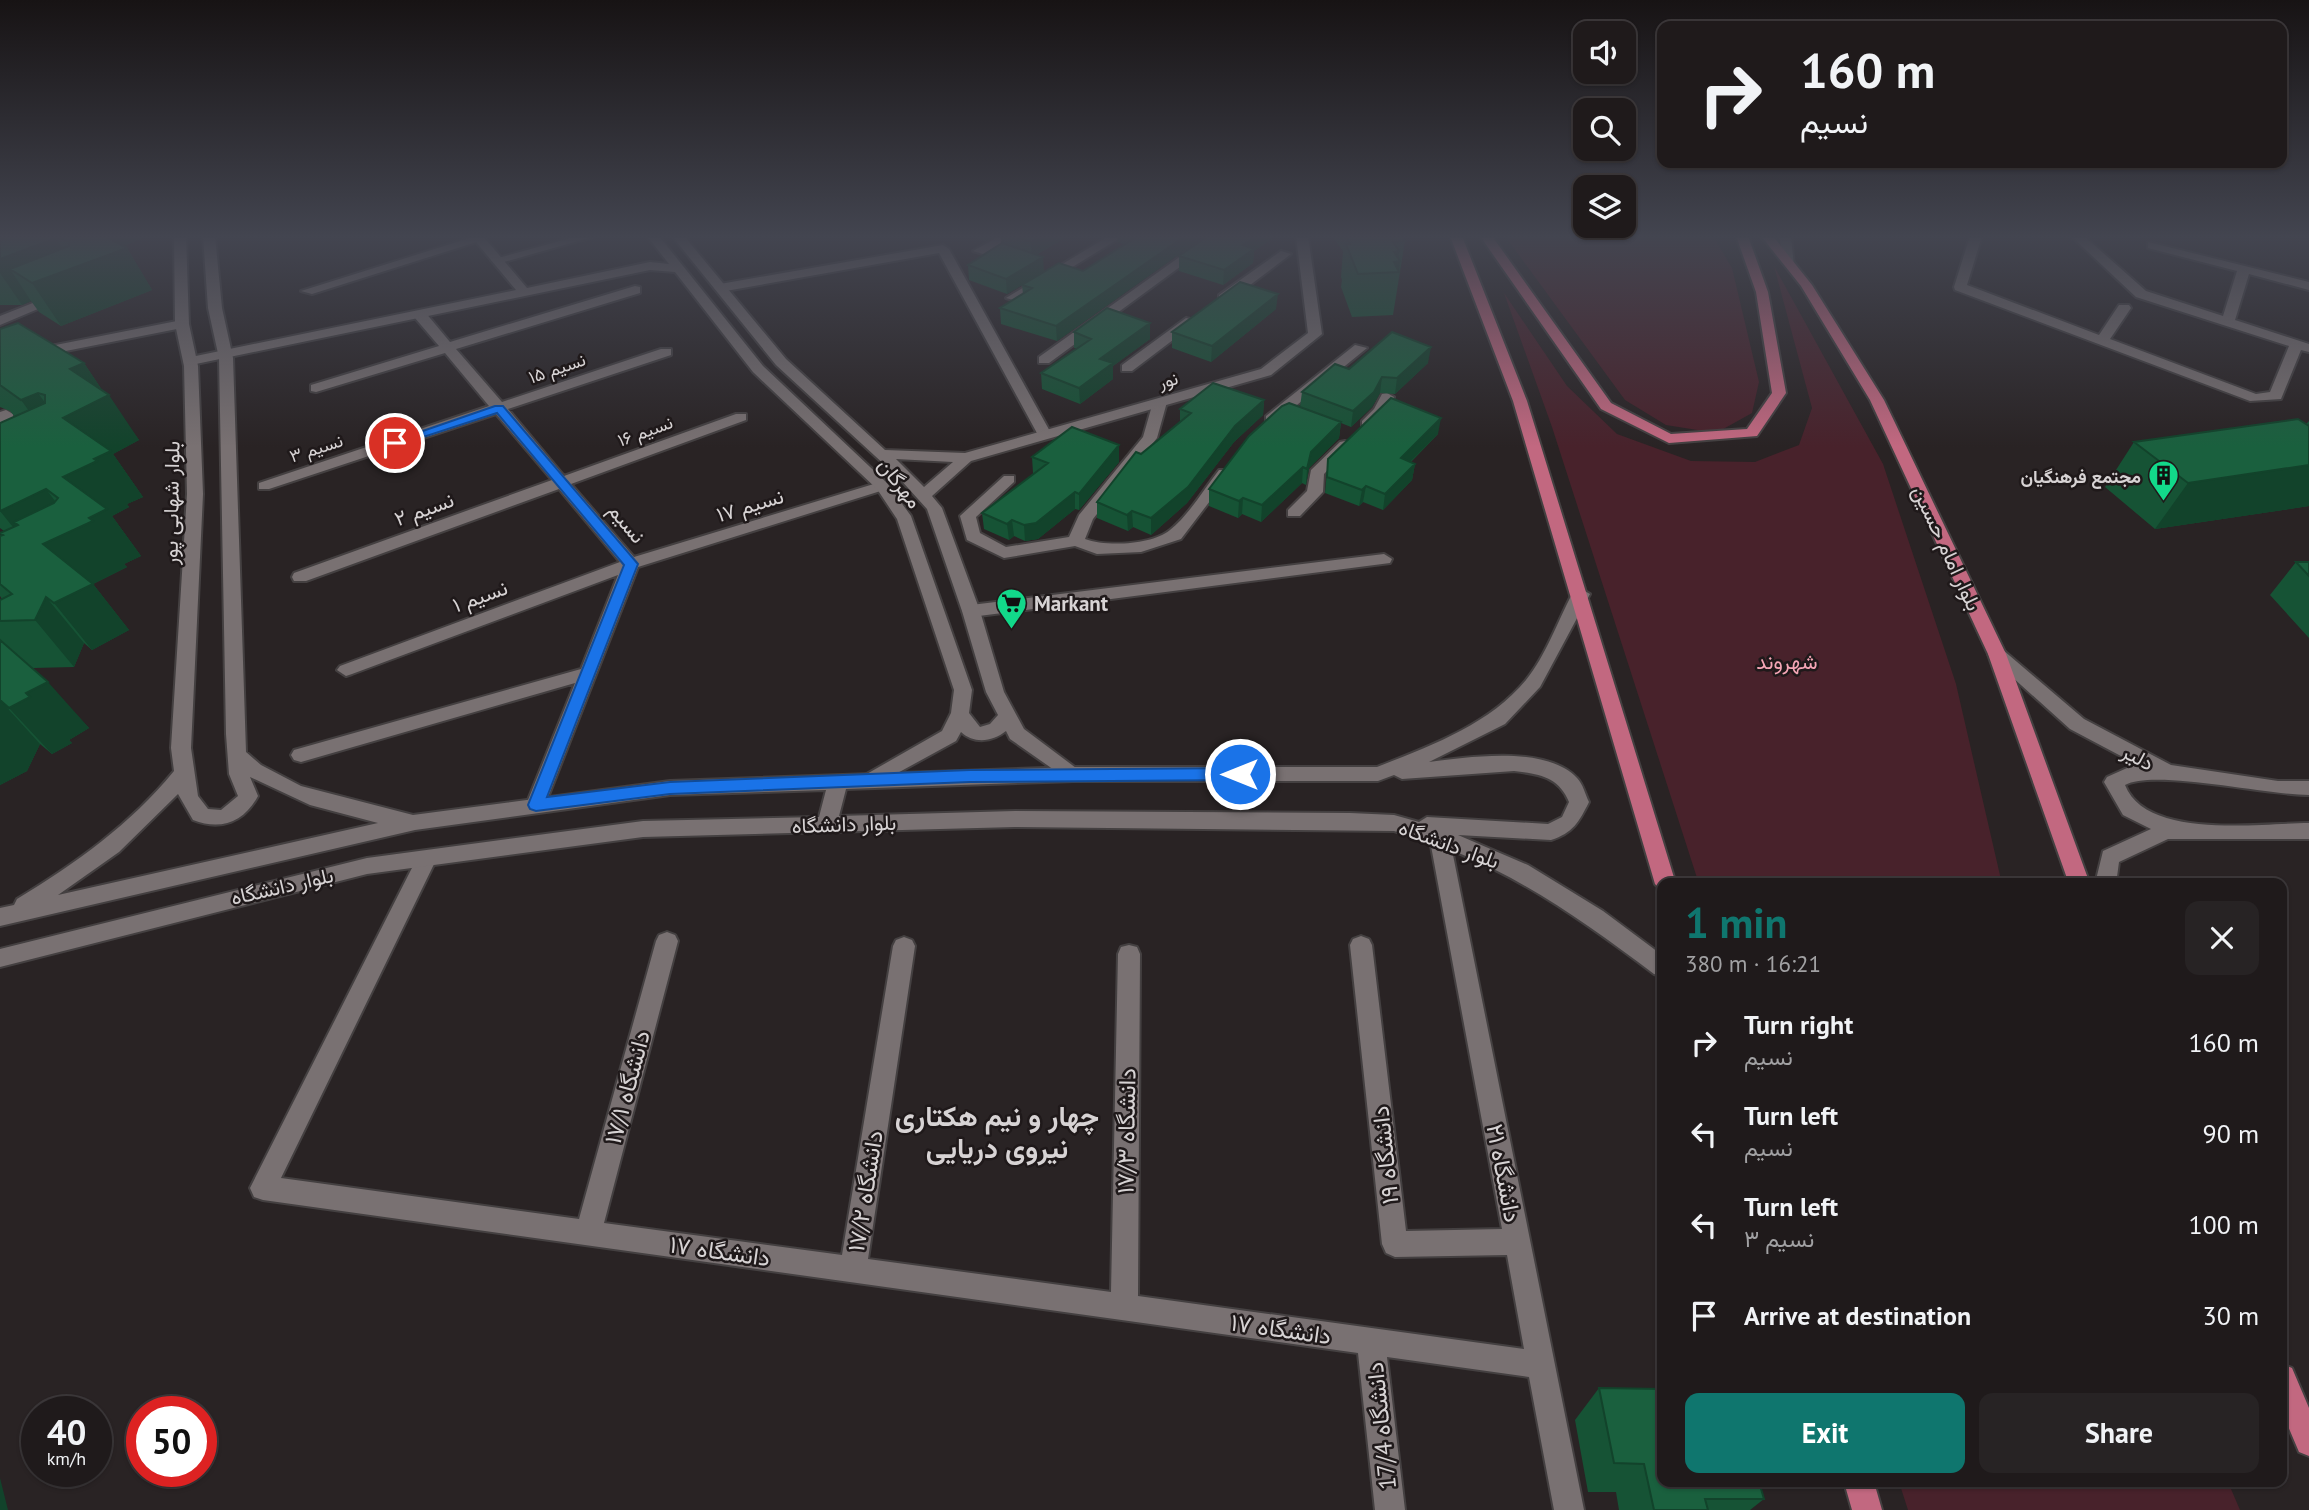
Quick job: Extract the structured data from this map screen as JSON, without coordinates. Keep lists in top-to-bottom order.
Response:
{
  "streets": {
    "main road": ["بلوار امام حسین"],
    "street": [
      "نسیم ۱۵",
      "نور",
      "نسیم ۱۶",
      "نسیم ۳",
      "مهرگان",
      "بلوار شهابی پور",
      "نسیم ۱۷",
      "نسیم ۲",
      "نسیم",
      "نسیم ۱",
      "دلیر",
      "بلوار دانشگاه",
      "دانشگاه ۱۷/۱",
      "دانشگاه ۱۷/۳",
      "دانشگاه ۱۹",
      "دانشگاه ۲۱",
      "دانشگاه ۱۷/۲",
      "دانشگاه ۱۷",
      "دانشگاه 17/4"
    ]
  },
  "crossings": [
    ["نسیم ۱۵", "نسیم ۳"],
    ["نسیم ۱۵", "نسیم"],
    ["نور", "مهرگان"],
    ["نسیم ۱۶", "نسیم ۲"],
    ["نسیم ۱۶", "نسیم"],
    ["نسیم ۳", "نسیم"],
    ["مهرگان", "نسیم ۱۷"],
    ["مهرگان", "بلوار دانشگاه"],
    ["نسیم ۱۷", "نسیم"],
    ["نسیم ۱۷", "نسیم ۱"],
    ["نسیم ۲", "نسیم"],
    ["نسیم", "نسیم ۱"],
    ["نسیم", "بلوار دانشگاه"],
    ["بلوار امام حسین", "دلیر"],
    ["بلوار دانشگاه", "دانشگاه ۲۱"],
    ["بلوار دانشگاه", "دانشگاه ۱۷"],
    ["دانشگاه ۱۷/۱", "دانشگاه ۱۷"],
    ["دانشگاه ۱۷/۳", "دانشگاه ۱۷"],
    ["دانشگاه ۱۹", "دانشگاه ۲۱"],
    ["دانشگاه ۲۱", "دانشگاه ۱۷"],
    ["دانشگاه ۱۷/۲", "دانشگاه ۱۷"],
    ["دانشگاه ۱۷", "دانشگاه 17/4"]
  ],
  "districts": ["چهار و نیم هکتاری نیروی دریایی"],
  "parks": ["شهروند"],
  "places": {
    "building": ["مجتمع فرهنگیان"],
    "supermarket": ["Markant"]
  },
  "page": {
    "turn": ["160 m", "نسیم"],
    "heading": ["1 min", "380 m · 16:21"],
    "list": [
      {
        "name": "Turn right",
        "note": "نسیم",
        "value": "160 m"
      },
      {
        "name": "Turn left",
        "note": "نسیم",
        "value": "90 m"
      },
      {
        "name": "Turn left",
        "note": "نسیم ۳",
        "value": "100 m"
      },
      {
        "name": "Arrive at destination",
        "value": "30 m"
      }
    ],
    "buttons": ["Exit", "Share"],
    "speed": "40 km/h",
    "limit": "50"
  }
}
